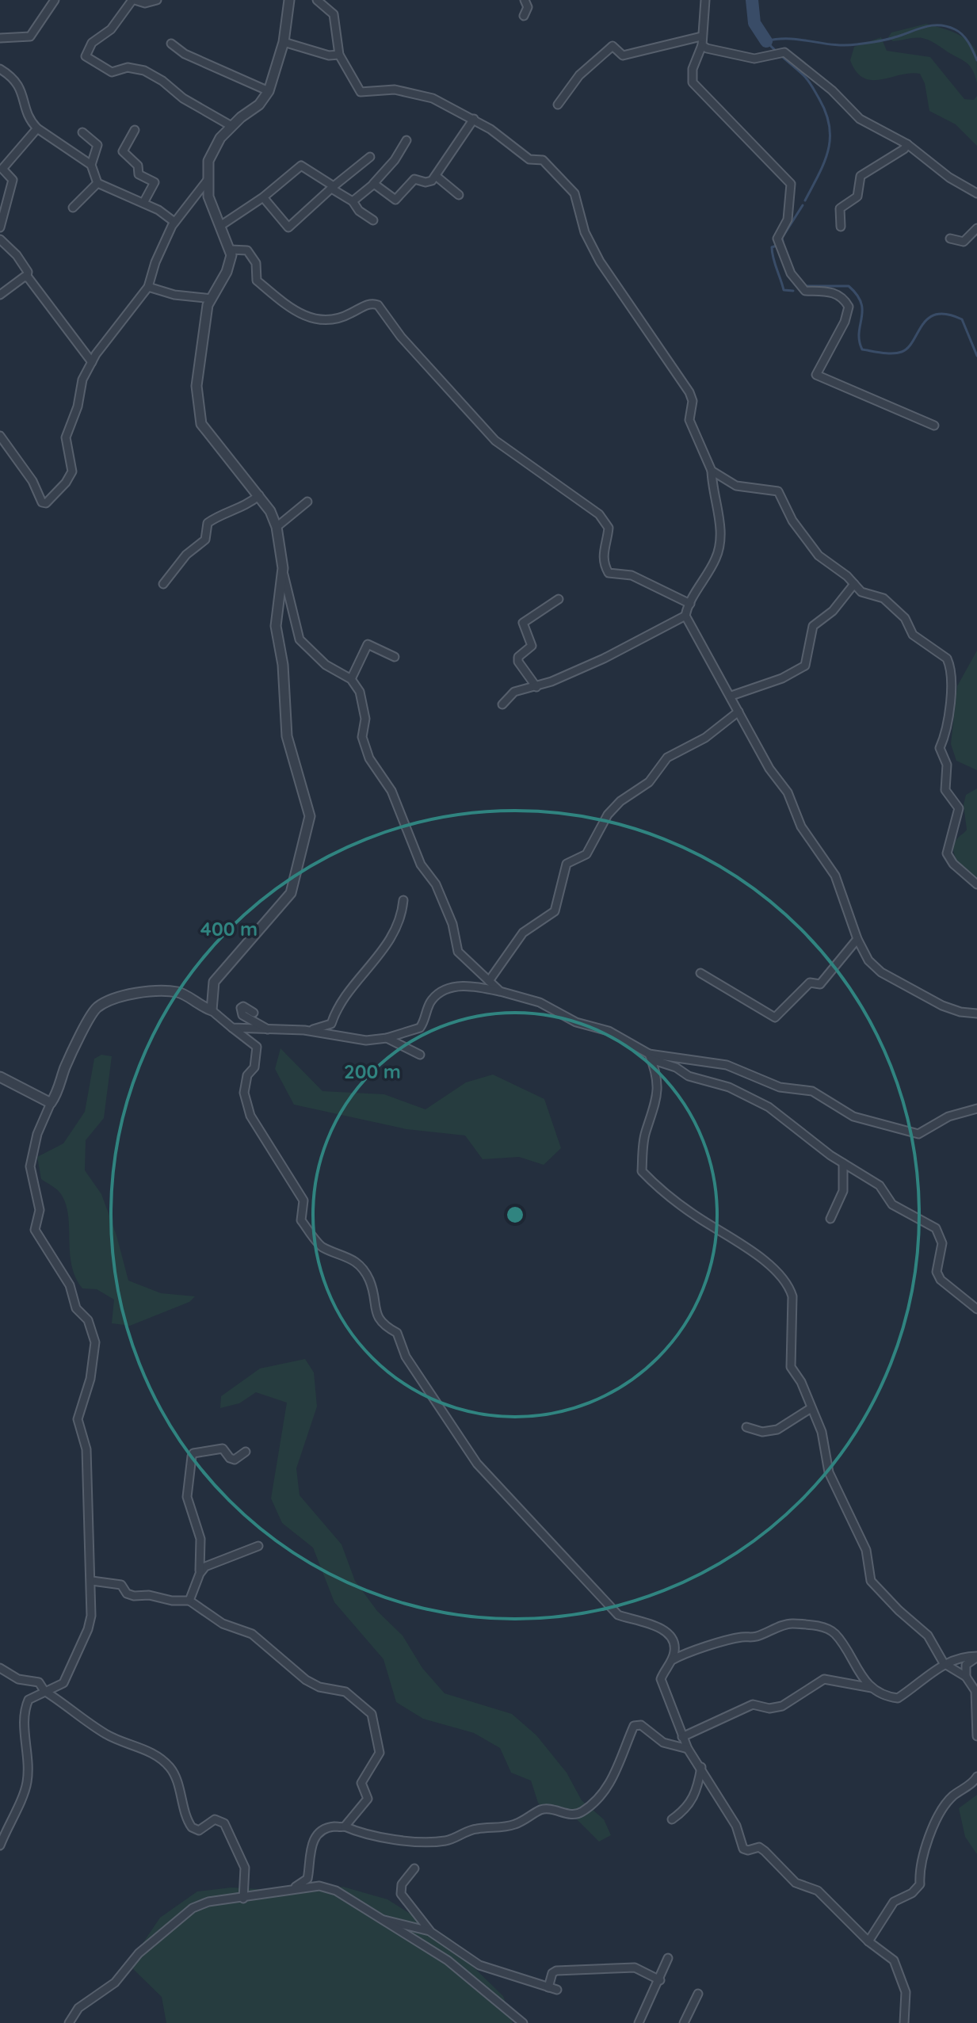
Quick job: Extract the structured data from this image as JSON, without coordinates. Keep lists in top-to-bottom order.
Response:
{
  "rings": ["400 m", "200 m"]
}
